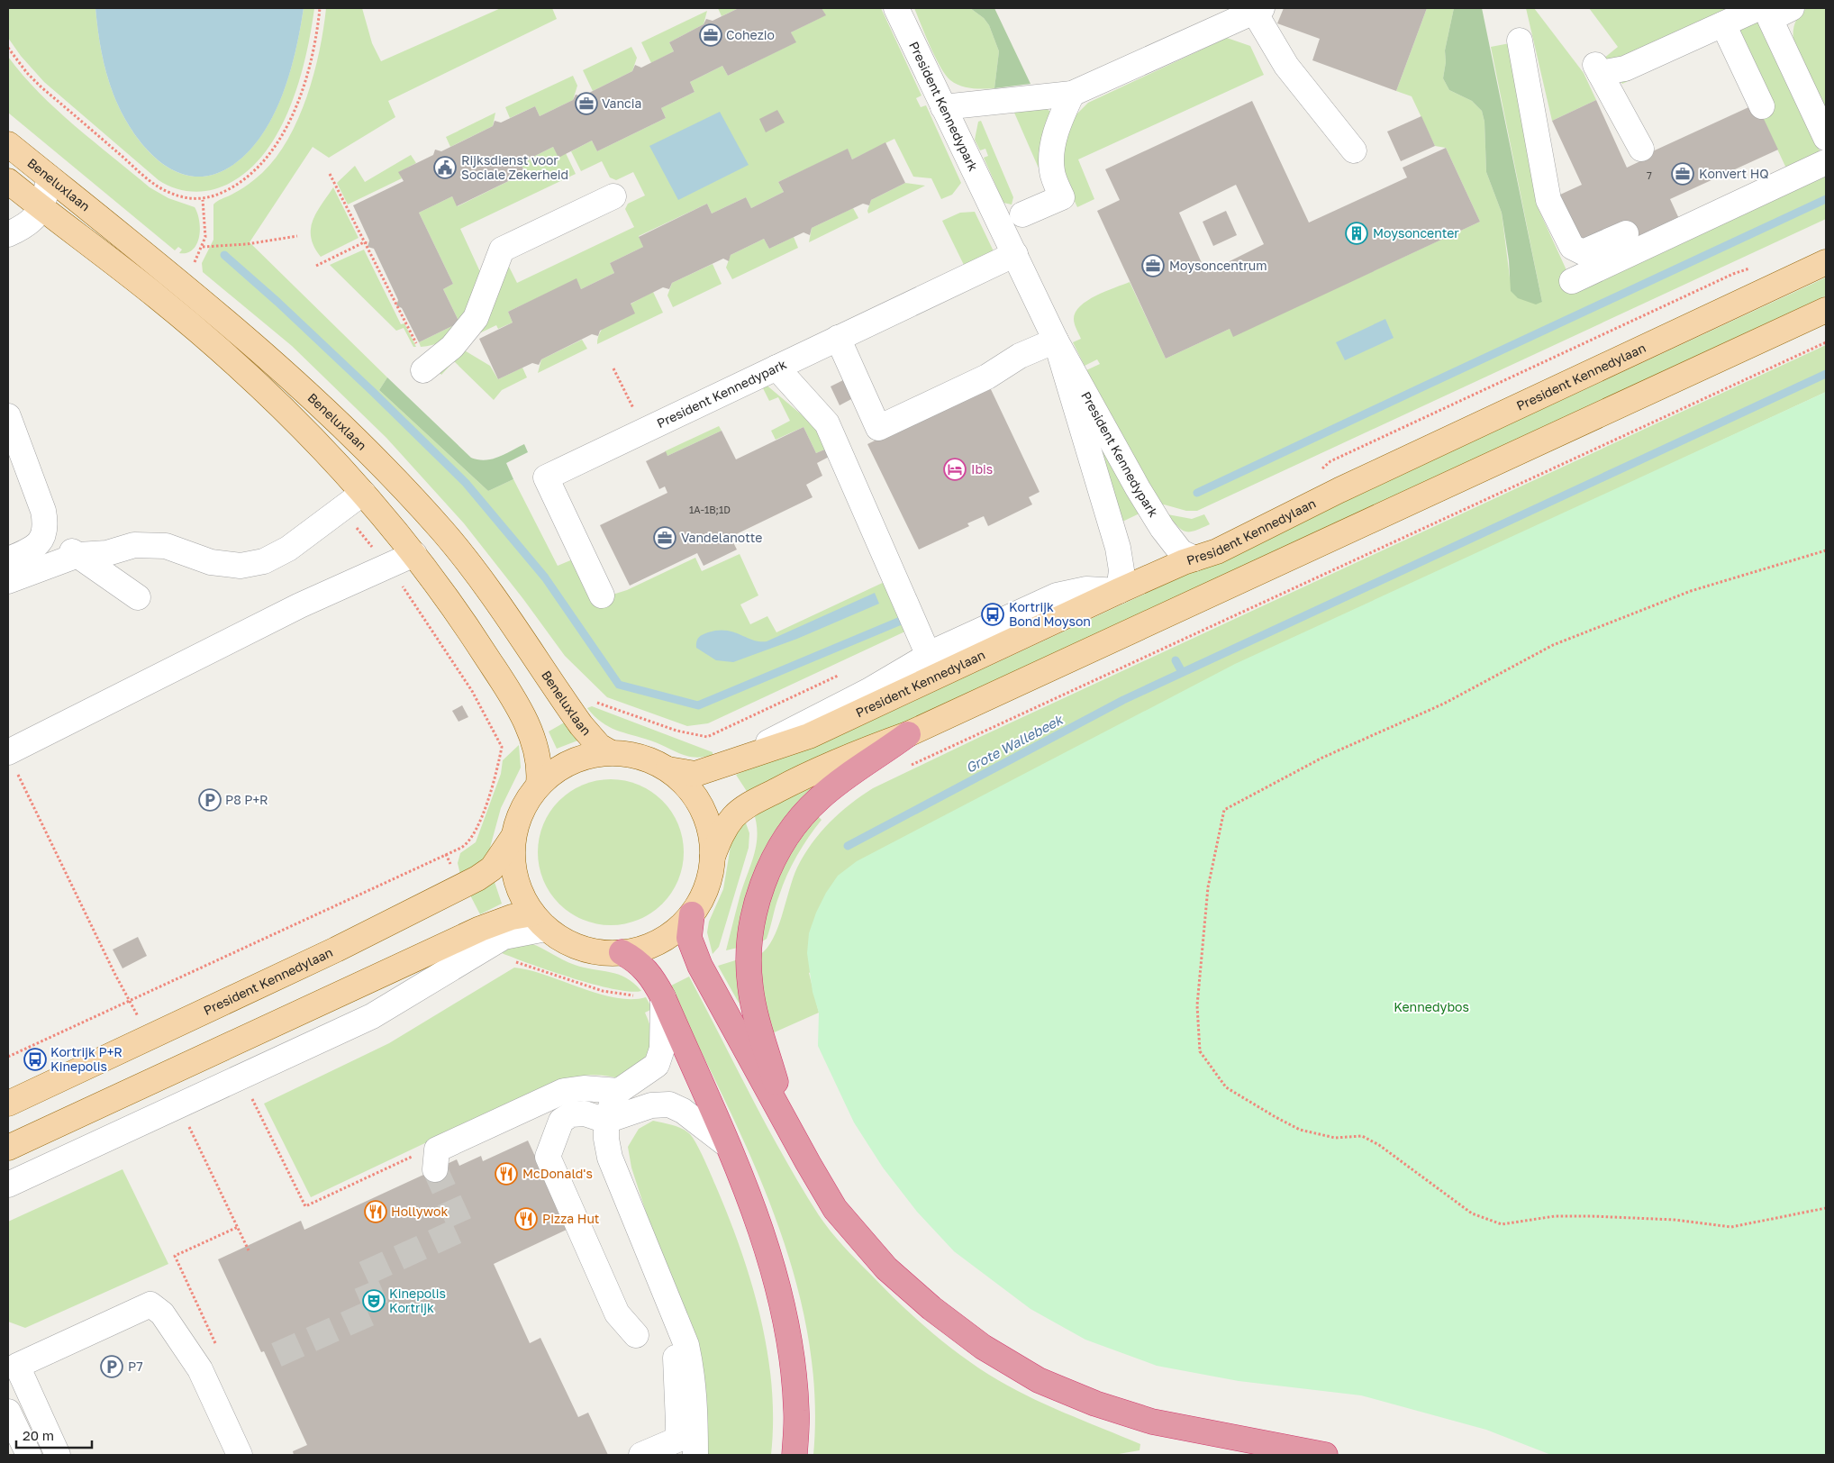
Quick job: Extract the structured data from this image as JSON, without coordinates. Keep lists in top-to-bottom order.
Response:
{
  "streets": {
    "main road": ["Beneluxlaan", "President Kennedylaan"],
    "street": ["President Kennedypark"]
  },
  "crossings": [
    ["President Kennedypark", "President Kennedylaan"]
  ],
  "water": ["Grote Wallebeek"],
  "parks": ["Kennedybos"],
  "places": {
    "office": [
      "Cohezio",
      "Vancia",
      "Konvert HQ",
      "Moysoncentrum",
      "Vandelanotte"
    ],
    "public building": ["Rijksdienst voor Sociale Zekerheid"],
    "building": ["Moysoncenter"],
    "hotel": ["Ibis"],
    "bus stop": ["Kortrijk Bond Moyson", "Kortrijk P+R Kinepolis"],
    "parking": ["P8 P+R", "P7"],
    "restaurant": ["McDonald's", "Hollywok", "Pizza Hut"],
    "theatre": ["Kinepolis Kortrijk"]
  },
  "house_numbers": ["7", "1A-1B;1D"],
  "scale_bar": "20 m"
}
